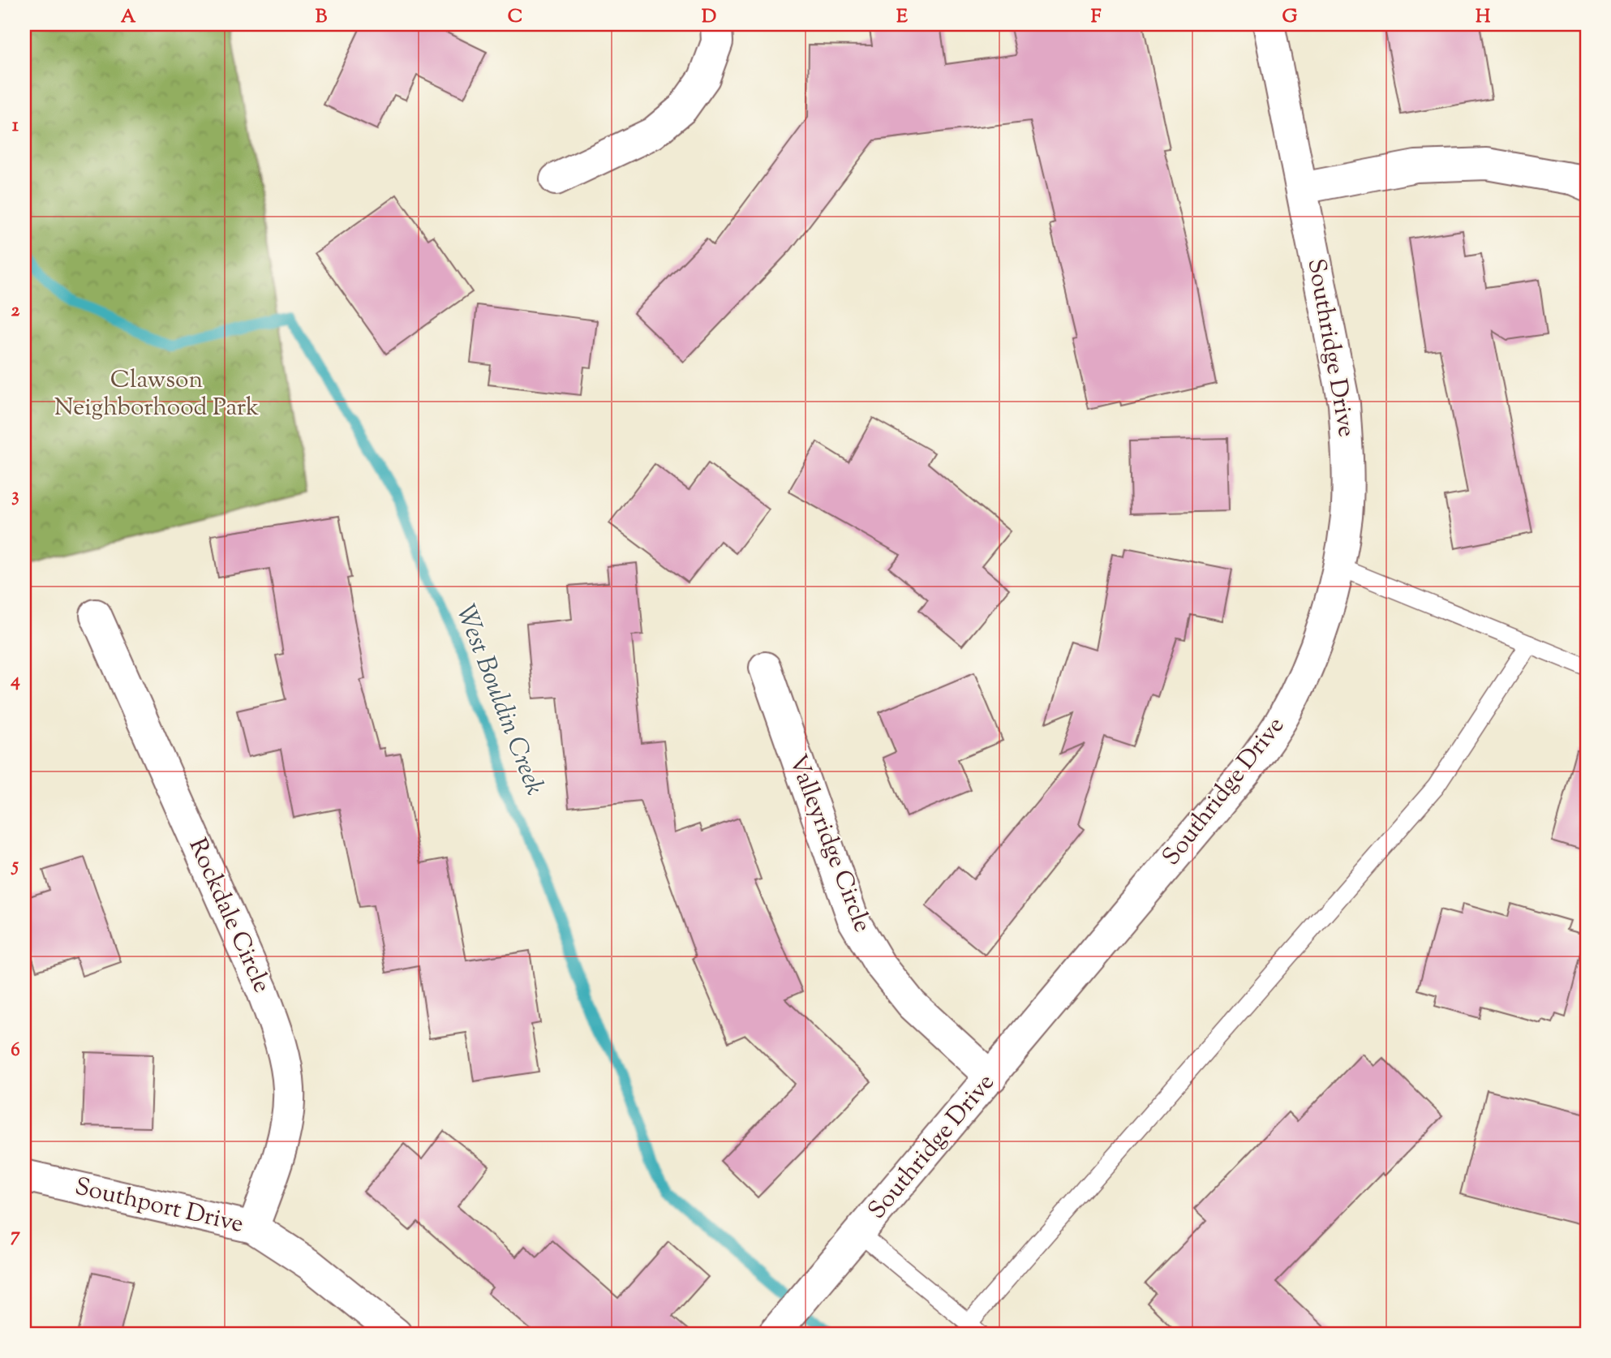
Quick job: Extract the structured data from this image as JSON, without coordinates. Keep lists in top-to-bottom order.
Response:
{
  "streets": {
    "street": [
      "Southridge Drive",
      "Valleyridge Circle",
      "Rockdale Circle",
      "Southport Drive"
    ]
  },
  "crossings": [
    ["Southridge Drive", "Valleyridge Circle"],
    ["Rockdale Circle", "Southport Drive"]
  ],
  "water": ["West Bouldin Creek"],
  "parks": ["Clawson Neighborhood Park"],
  "grid": {
    "columns": [
      "A",
      "B",
      "C",
      "D",
      "E",
      "F",
      "G",
      "H"
    ],
    "rows": [
      "1",
      "2",
      "3",
      "4",
      "5",
      "6",
      "7"
    ]
  }
}
